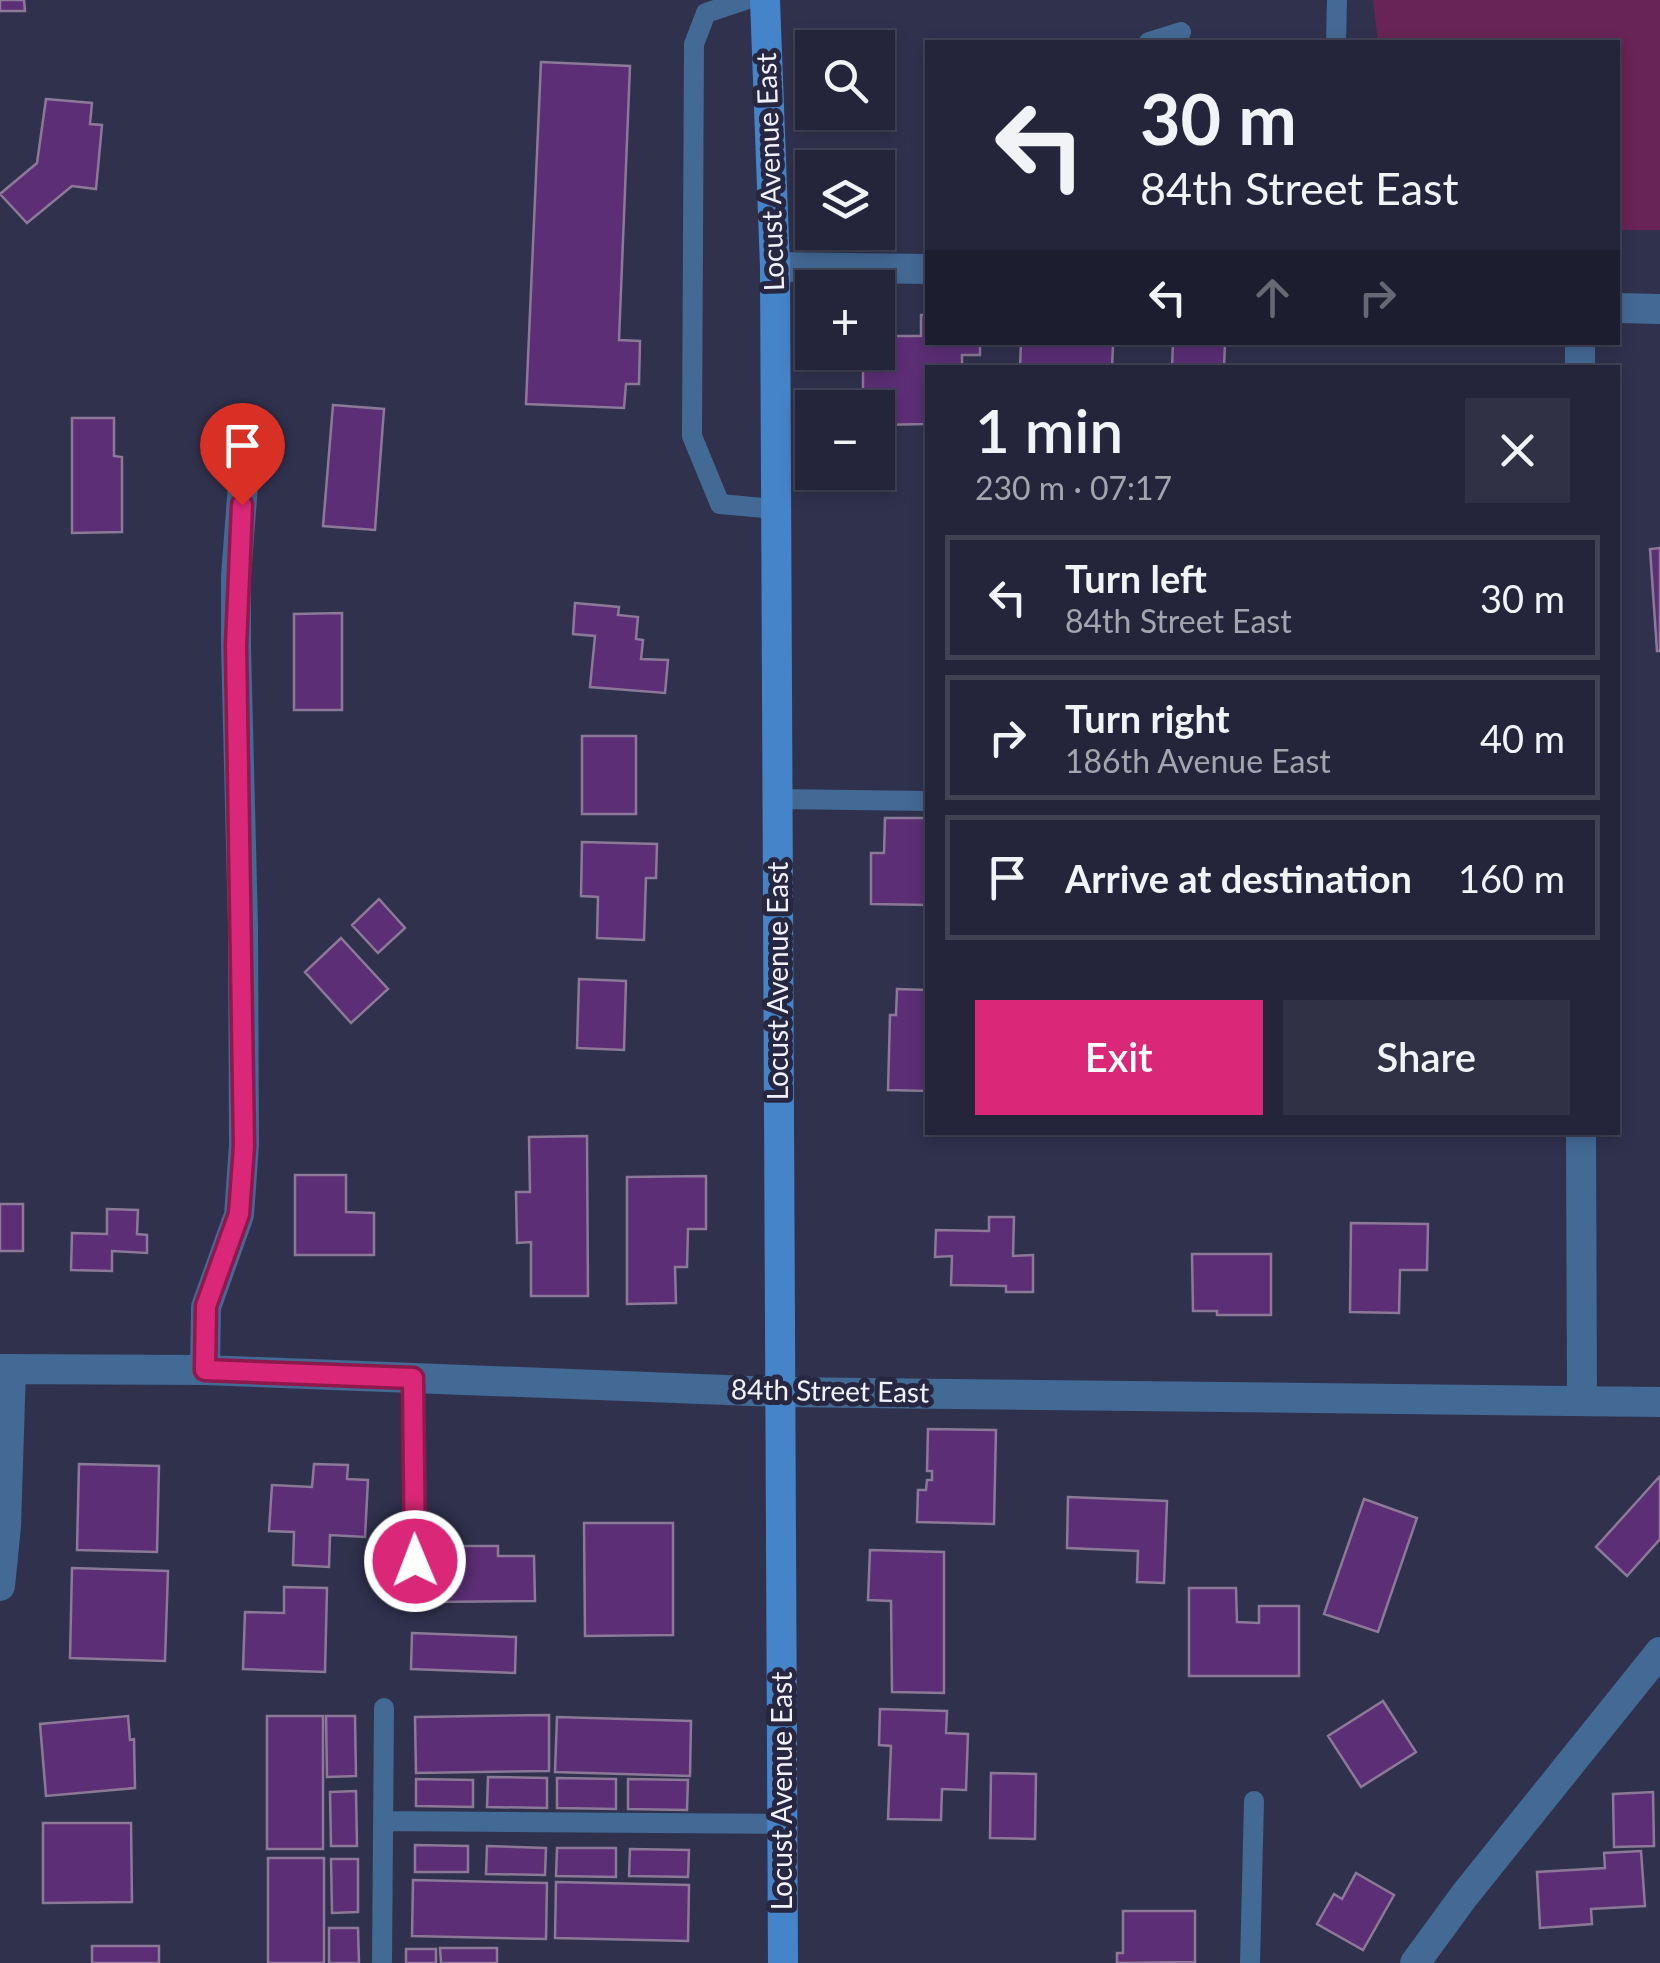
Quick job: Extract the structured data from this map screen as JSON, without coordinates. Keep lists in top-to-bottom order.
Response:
{
  "streets": {
    "street": ["Locust Avenue East", "84th Street East"]
  },
  "crossings": [
    ["Locust Avenue East", "84th Street East"]
  ],
  "page": {
    "map_buttons": ["+", "−"],
    "turn": ["30 m", "84th Street East"],
    "heading": ["1 min", "230 m · 07:17"],
    "list": [
      {
        "name": "Turn left",
        "note": "84th Street East",
        "value": "30 m"
      },
      {
        "name": "Turn right",
        "note": "186th Avenue East",
        "value": "40 m"
      },
      {
        "name": "Arrive at destination",
        "value": "160 m"
      }
    ],
    "buttons": ["Exit", "Share"]
  }
}
